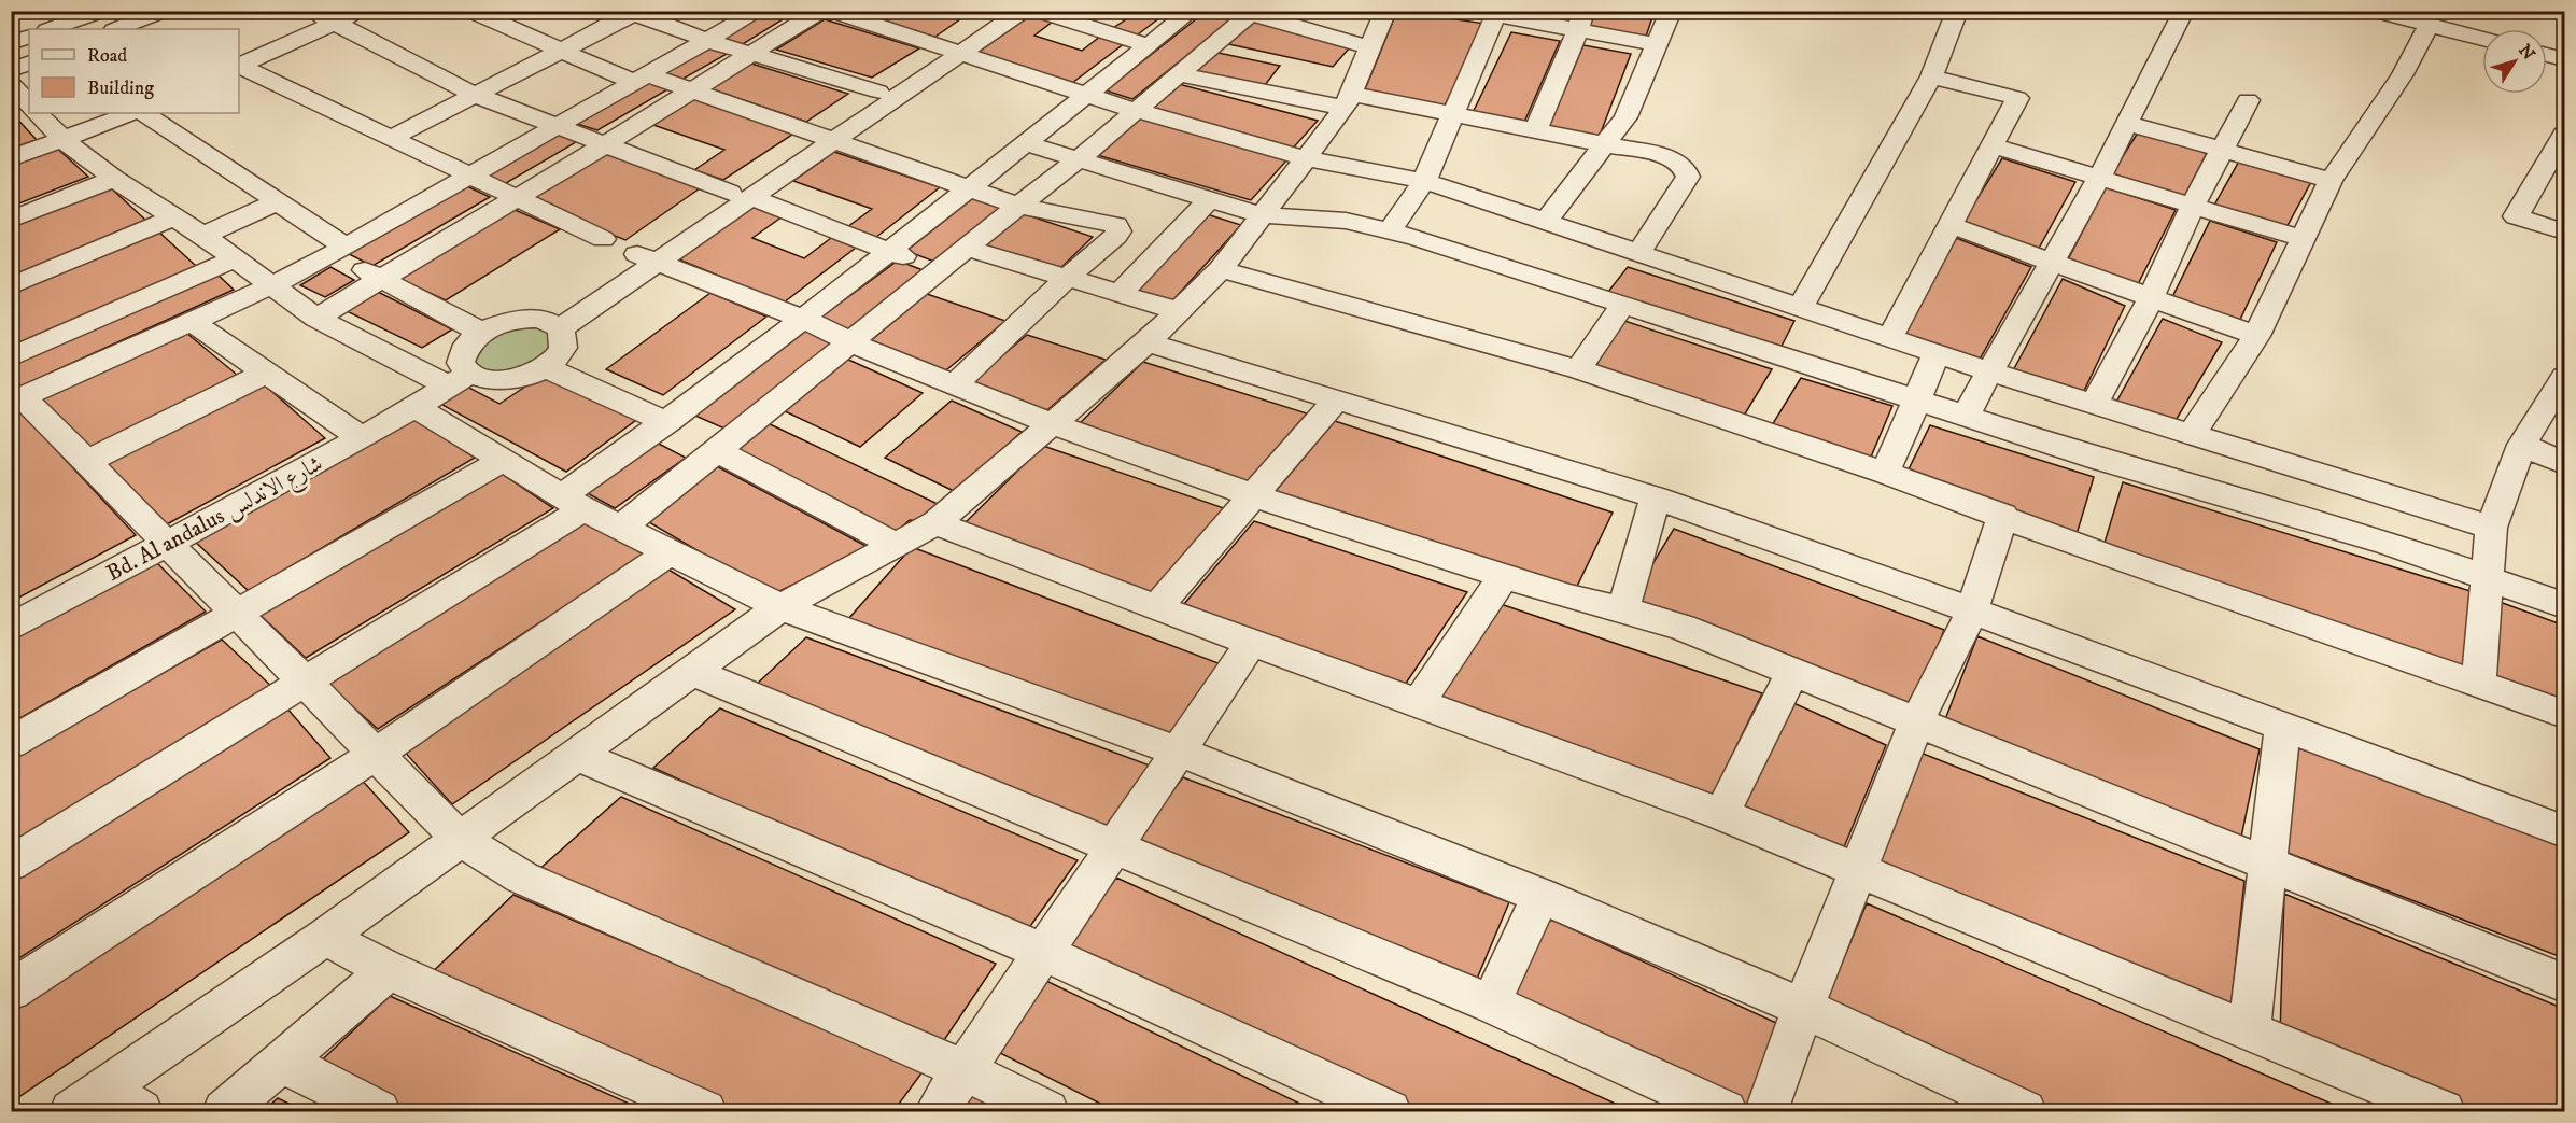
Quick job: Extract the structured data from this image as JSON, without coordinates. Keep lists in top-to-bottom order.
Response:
{
  "streets": {
    "street": ["Bd. Al andalus شارع الاندلس"]
  },
  "legend": ["Road", "Building"],
  "north": "top right"
}
